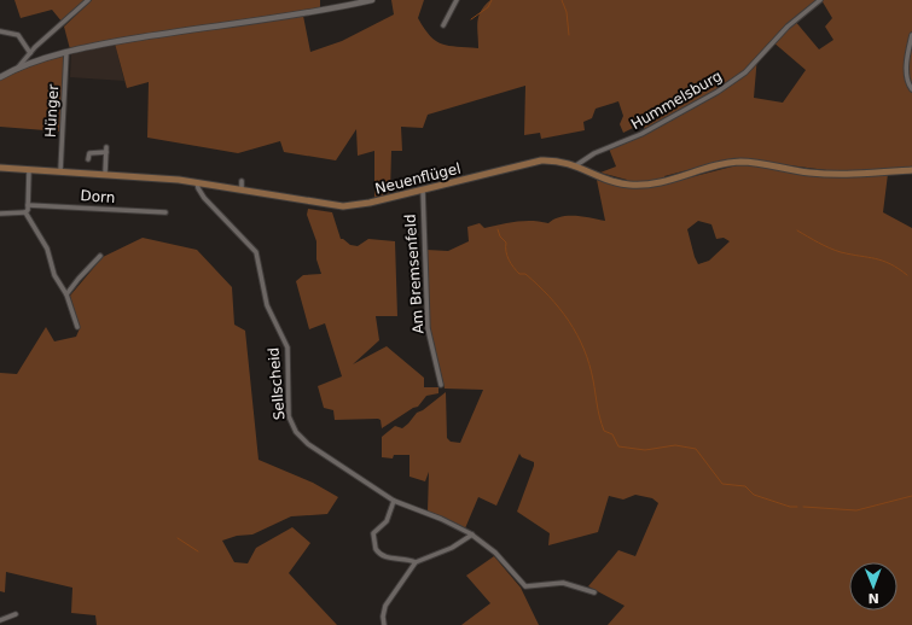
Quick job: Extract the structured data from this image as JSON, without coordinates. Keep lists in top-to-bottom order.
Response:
{
  "streets": {
    "main road": ["Neuenflügel"],
    "street": [
      "Hummelsburg",
      "Hünger",
      "Dorn",
      "Am Bremsenfeld",
      "Sellscheid"
    ]
  },
  "crossings": [
    ["Hummelsburg", "Neuenflügel"],
    ["Neuenflügel", "Am Bremsenfeld"],
    ["Neuenflügel", "Sellscheid"]
  ],
  "north": "bottom"
}
